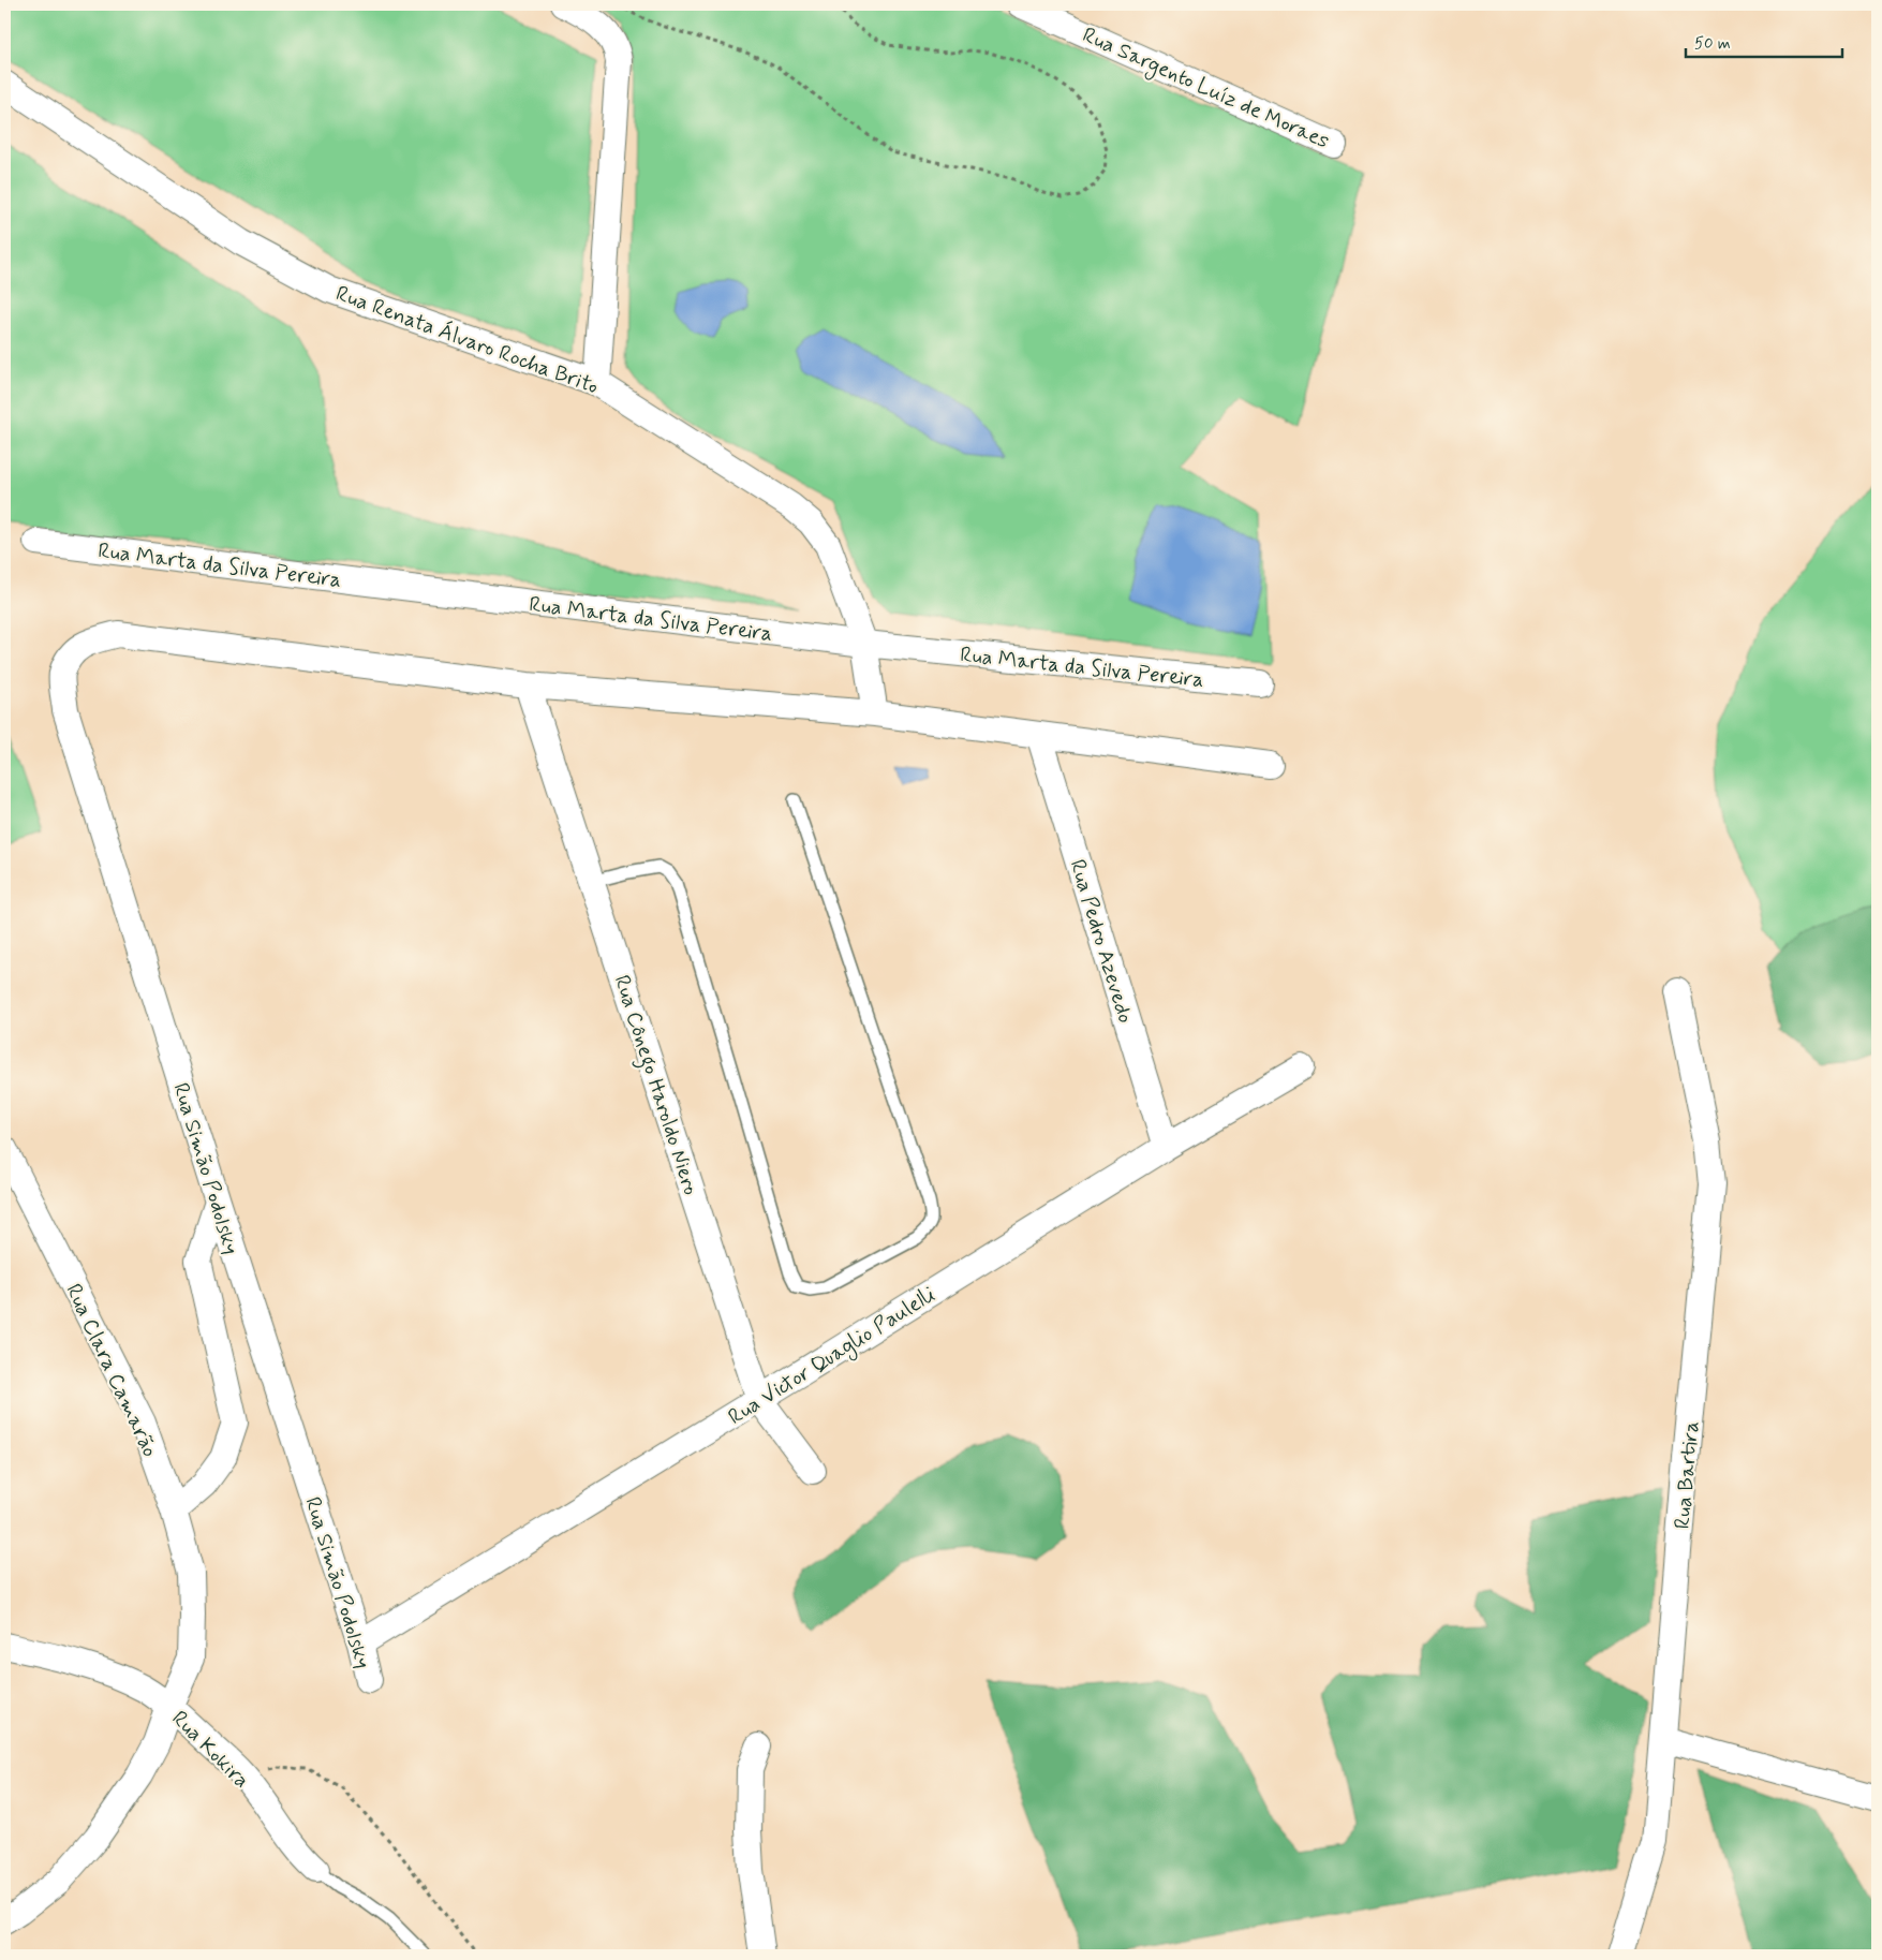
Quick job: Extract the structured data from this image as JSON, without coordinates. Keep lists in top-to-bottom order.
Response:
{
  "streets": {
    "street": [
      "Rua Sargento Luíz de Moraes",
      "Rua Renata Álvaro Rocha Brito",
      "Rua Marta da Silva Pereira",
      "Rua Pedro Azevedo",
      "Rua Cônego Haroldo Niero",
      "Rua Simão Podolsky",
      "Rua Victor Quaglio Paulelli",
      "Rua Clara Camarão",
      "Rua Bartira",
      "Rua Kokira"
    ]
  },
  "crossings": [
    ["Rua Renata Álvaro Rocha Brito", "Rua Marta da Silva Pereira"],
    ["Rua Pedro Azevedo", "Rua Victor Quaglio Paulelli"],
    ["Rua Cônego Haroldo Niero", "Rua Simão Podolsky"],
    ["Rua Cônego Haroldo Niero", "Rua Victor Quaglio Paulelli"],
    ["Rua Simão Podolsky", "Rua Victor Quaglio Paulelli"],
    ["Rua Clara Camarão", "Rua Kokira"]
  ],
  "scale_bar": "50 m"
}
